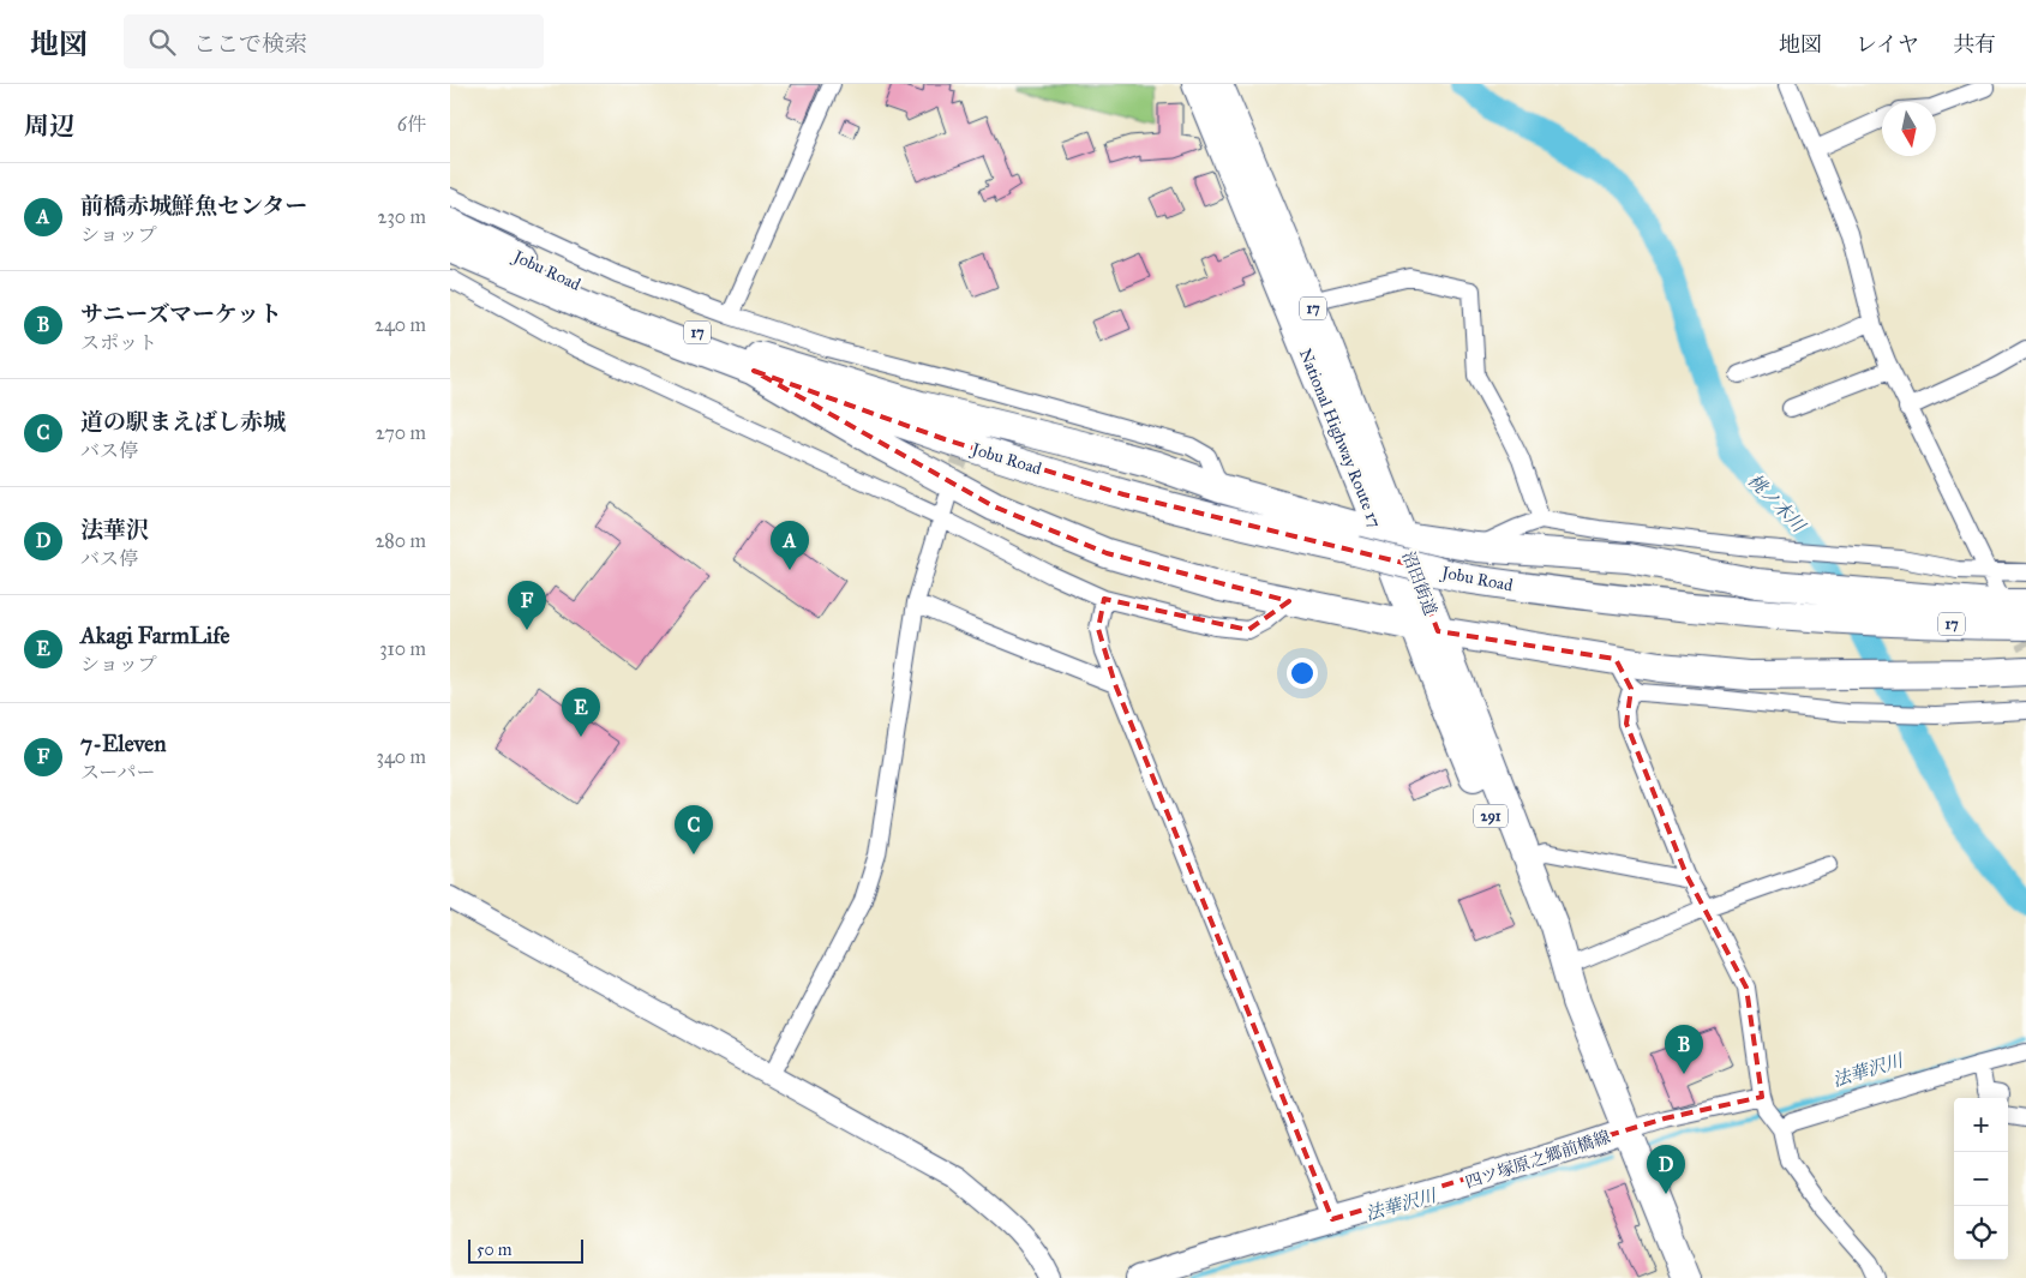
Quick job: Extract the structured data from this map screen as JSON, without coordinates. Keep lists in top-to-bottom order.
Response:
{
  "streets": {
    "highway": [
      "Jobu Road",
      "17",
      "National Highway Route 17",
      "291"
    ],
    "main road": ["四ツ塚原之郷前橋線"]
  },
  "crossings": [
    ["National Highway Route 17", "291"],
    ["291", "四ツ塚原之郷前橋線"]
  ],
  "water": ["桃ノ木川", "法華沢川"],
  "scale_bar": "50 m",
  "north": "bottom",
  "page": {
    "header": "地図",
    "search": "ここで検索",
    "nav": ["地図", "レイヤ", "共有"],
    "heading": ["周辺", "6件"],
    "list": [
      {
        "mark": "A",
        "name": "前橋赤城鮮魚センター",
        "note": "ショップ",
        "value": "230 m"
      },
      {
        "mark": "B",
        "name": "サニーズマーケット",
        "note": "スポット",
        "value": "240 m"
      },
      {
        "mark": "C",
        "name": "道の駅まえばし赤城",
        "note": "バス停",
        "value": "270 m"
      },
      {
        "mark": "D",
        "name": "法華沢",
        "note": "バス停",
        "value": "280 m"
      },
      {
        "mark": "E",
        "name": "Akagi FarmLife",
        "note": "ショップ",
        "value": "310 m"
      },
      {
        "mark": "F",
        "name": "7-Eleven",
        "note": "スーパー",
        "value": "340 m"
      }
    ],
    "pins": [
      "A",
      "F",
      "E",
      "C",
      "B",
      "D"
    ],
    "map_buttons": ["+", "−"],
    "scale": "50 m"
  }
}
